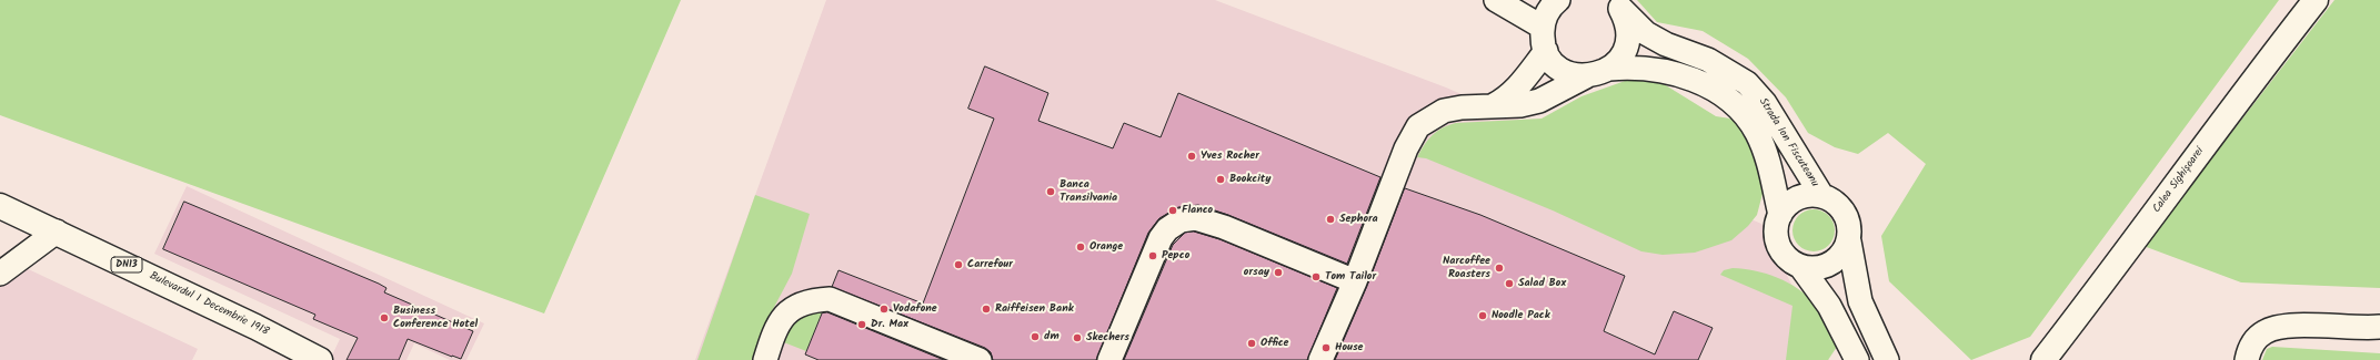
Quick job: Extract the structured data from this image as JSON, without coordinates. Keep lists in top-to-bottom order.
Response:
{
  "streets": {
    "main road": ["Calea Sighișoarei", "DN13", "Bulevardul 1 Decembrie 1918"],
    "street": ["Strada Ion Fiscuteanu"]
  },
  "places": [
    "Yves Rocher",
    "Bookcity",
    "Banca Transilvania",
    "Flanco",
    "Sephora",
    "Orange",
    "Pepco",
    "Carrefour",
    "Narcoffee Roasters",
    "orsay",
    "Tom Tailor",
    "Salad Box",
    "Vodafone",
    "Raiffeisen Bank",
    "Noodle Pack",
    "Business Conference Hotel",
    "Dr. Max",
    "dm",
    "Skechers",
    "Office",
    "House"
  ]
}
